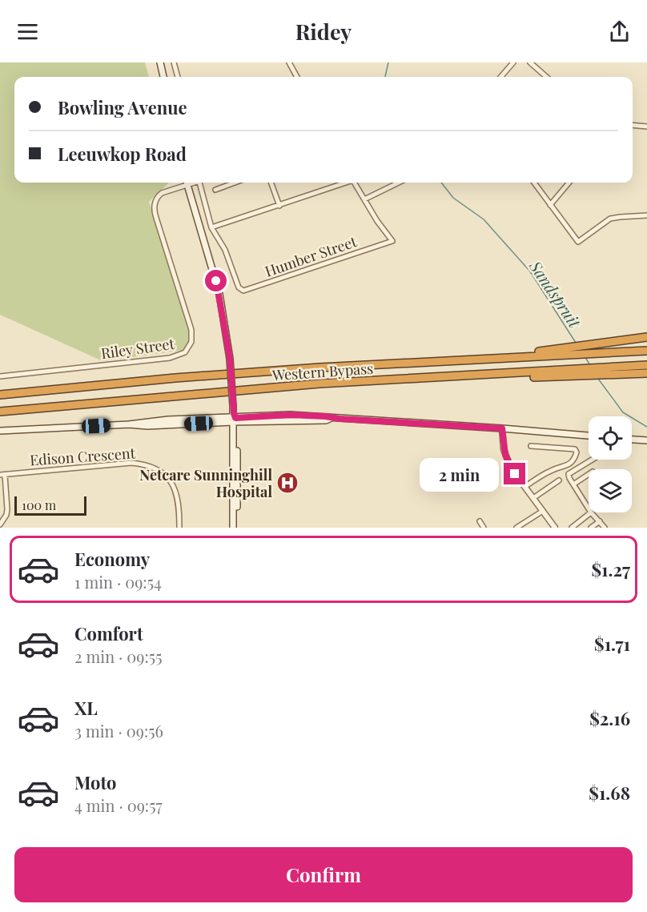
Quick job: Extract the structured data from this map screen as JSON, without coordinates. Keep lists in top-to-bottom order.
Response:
{
  "streets": {
    "highway": ["Western Bypass"],
    "street": ["Humber Street", "Riley Street", "Edison Crescent"]
  },
  "water": ["Sandspruit"],
  "places": {
    "hospital": ["Netcare Sunninghill Hospital"]
  },
  "scale_bar": "100 m",
  "page": {
    "header": "Ridey",
    "banner": ["Bowling Avenue", "Leeuwkop Road"],
    "bubble": "2 min",
    "scale": "100 m",
    "list": [
      {
        "name": "Economy",
        "note": "1 min · 09:54",
        "value": "$1.27"
      },
      {
        "name": "Comfort",
        "note": "2 min · 09:55",
        "value": "$1.71"
      },
      {
        "name": "XL",
        "note": "3 min · 09:56",
        "value": "$2.16"
      },
      {
        "name": "Moto",
        "note": "4 min · 09:57",
        "value": "$1.68"
      }
    ],
    "buttons": "Confirm"
  }
}
